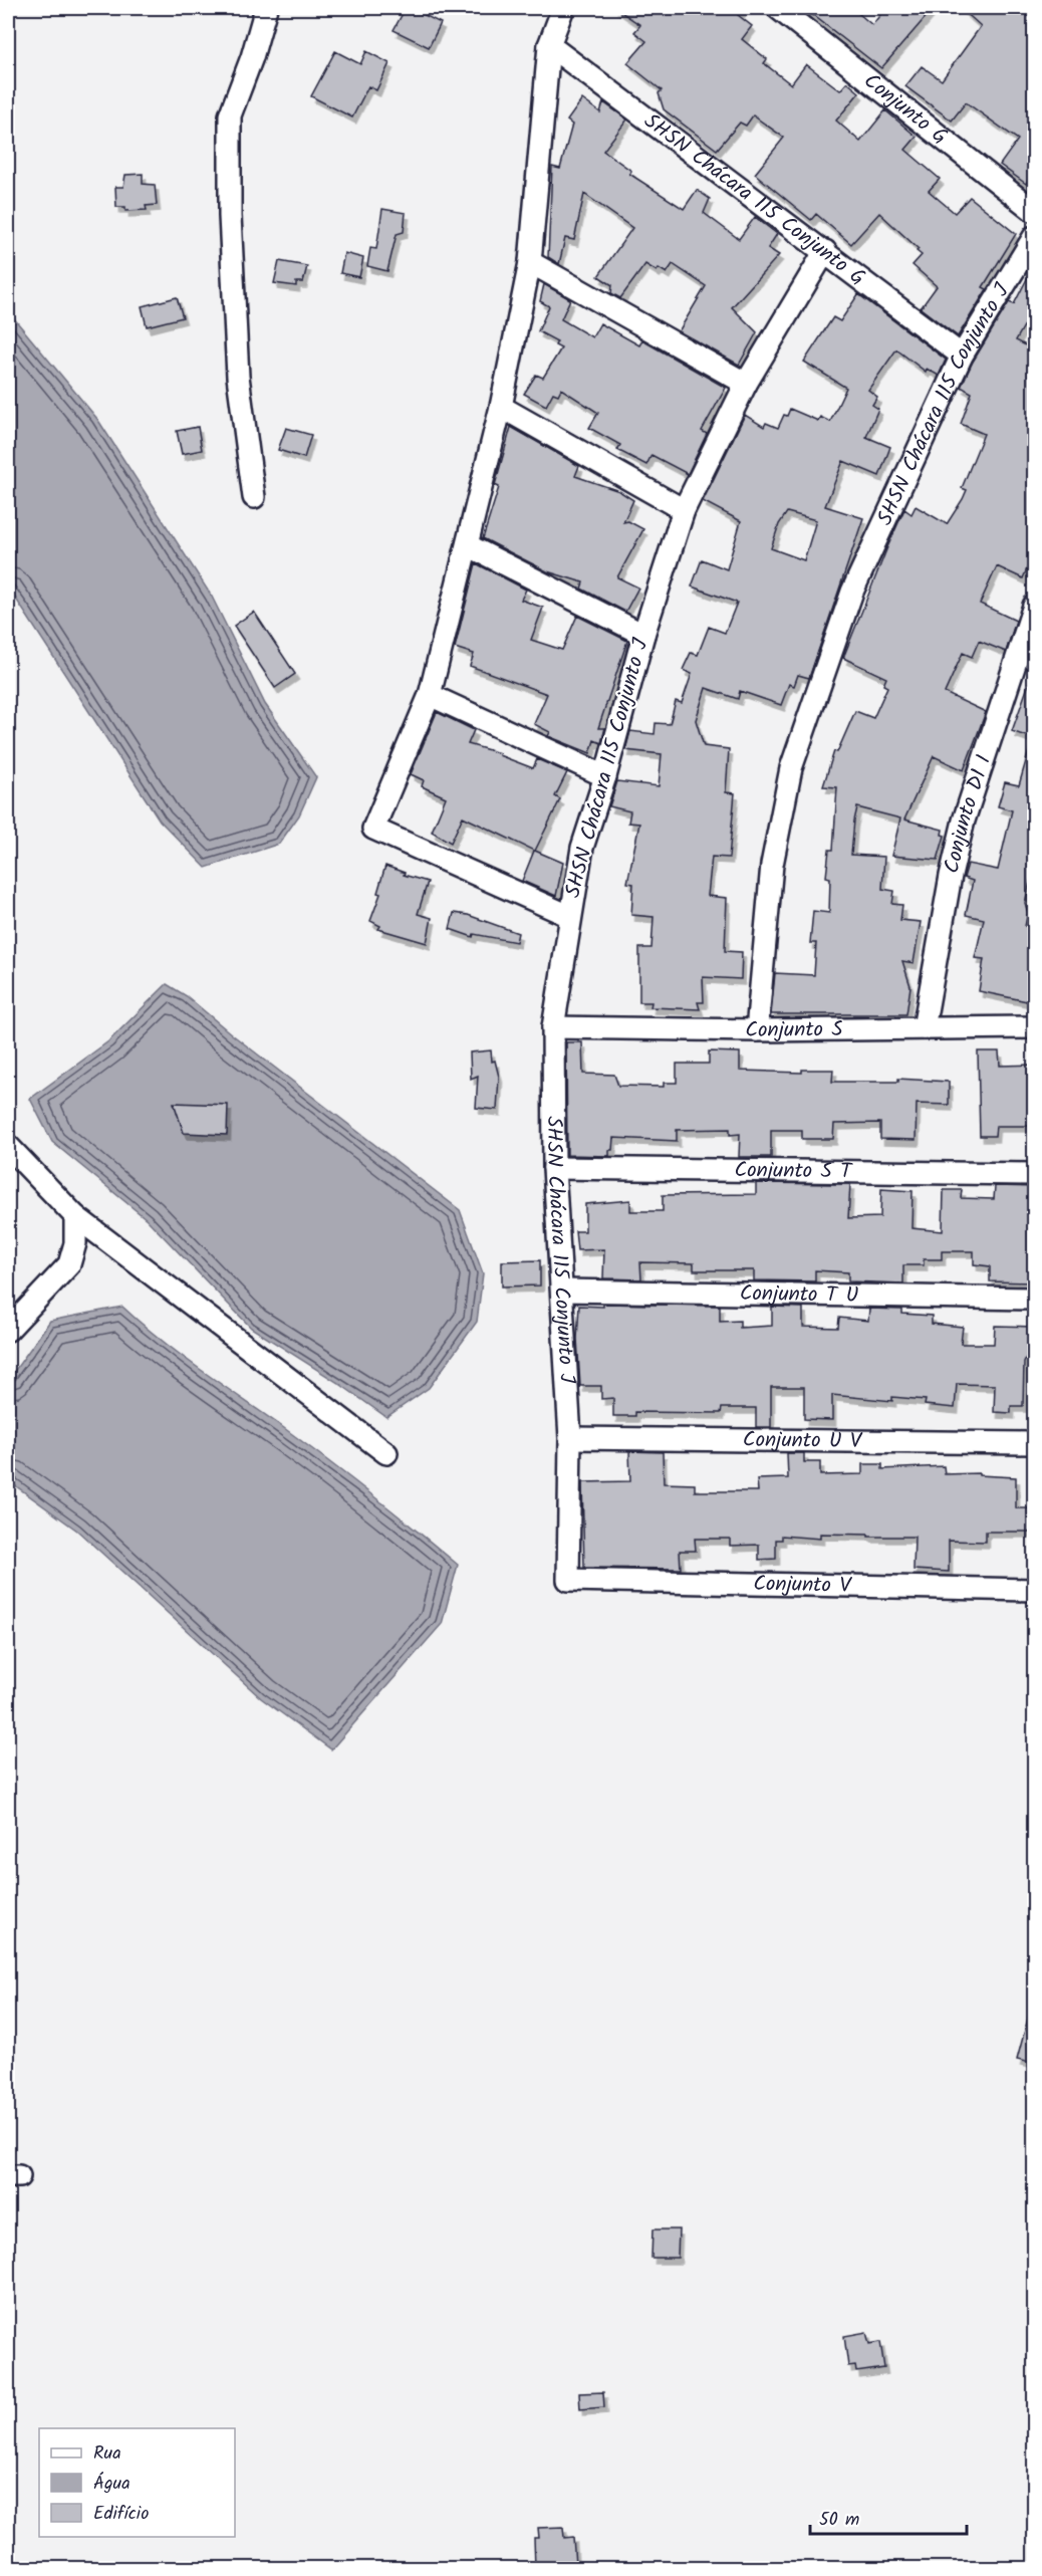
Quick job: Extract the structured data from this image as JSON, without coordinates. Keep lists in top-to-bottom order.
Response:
{
  "streets": {
    "street": [
      "Conjunto G",
      "SHSN Chácara 115 Conjunto G",
      "SHSN Chácara 115 Conjunto J",
      "Conjunto D1 I",
      "Conjunto S",
      "Conjunto S T",
      "Conjunto T U",
      "Conjunto U V",
      "Conjunto V"
    ]
  },
  "crossings": [
    ["SHSN Chácara 115 Conjunto G", "SHSN Chácara 115 Conjunto J"],
    ["SHSN Chácara 115 Conjunto J", "Conjunto S"],
    ["SHSN Chácara 115 Conjunto J", "Conjunto S T"],
    ["SHSN Chácara 115 Conjunto J", "Conjunto T U"],
    ["SHSN Chácara 115 Conjunto J", "Conjunto U V"],
    ["SHSN Chácara 115 Conjunto J", "Conjunto V"],
    ["Conjunto D1 I", "Conjunto S"]
  ],
  "legend": ["Rua", "Água", "Edifício"],
  "scale_bar": "50 m"
}
